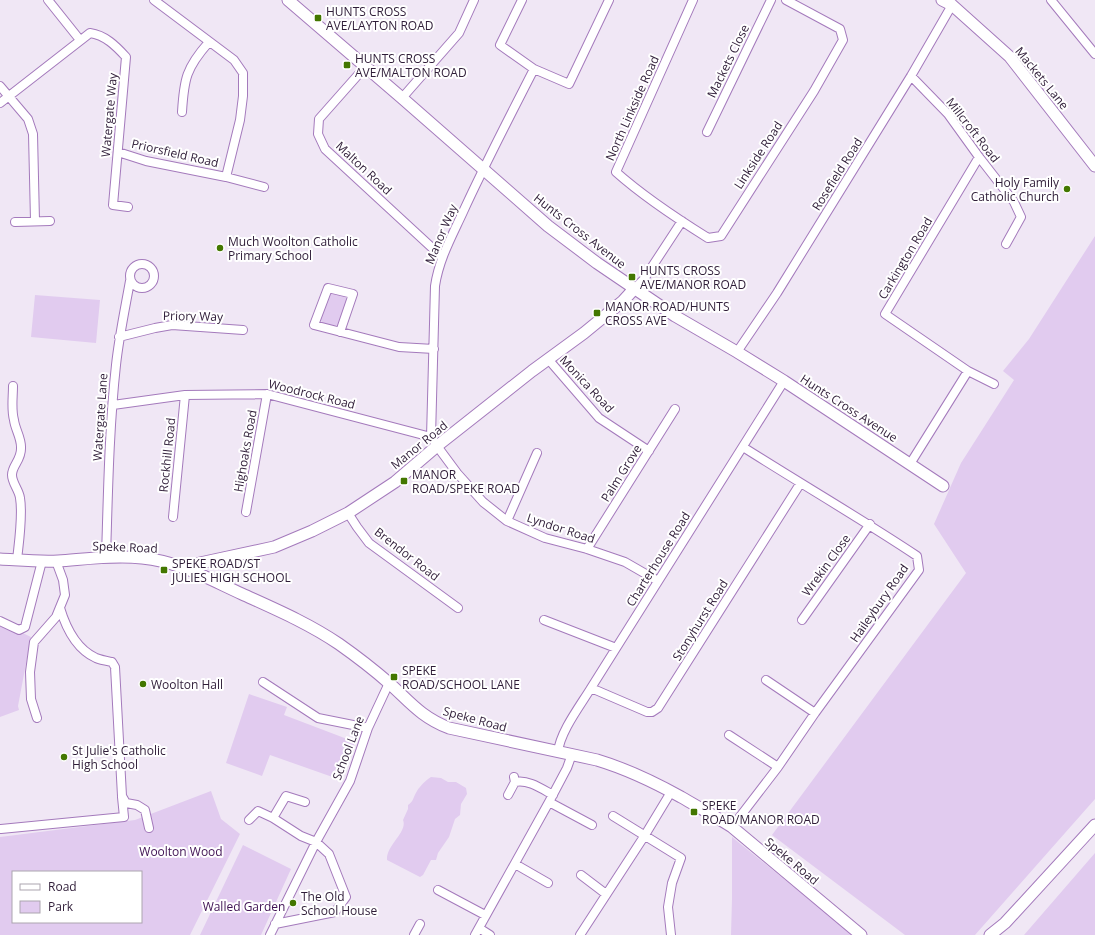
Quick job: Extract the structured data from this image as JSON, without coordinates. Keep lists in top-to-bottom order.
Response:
{
  "streets": {
    "street": [
      "Mackets Close",
      "Mackets Lane",
      "North Linkside Road",
      "Watergate Way",
      "Millcroft Road",
      "Priorsfield Road",
      "Linkside Road",
      "Malton Road",
      "Rosefield Road",
      "Hunts Cross Avenue",
      "Manor Way",
      "Carkington Road",
      "Priory Way",
      "Monica Road",
      "Woodrock Road",
      "Watergate Lane",
      "Manor Road",
      "Highoaks Road",
      "Rockhill Road",
      "Palm Grove",
      "Lyndor Road",
      "Speke Road",
      "Brendor Road",
      "Charterhouse Road",
      "Wrekin Close",
      "Haileybury Road",
      "Stonyhurst Road",
      "School Lane"
    ]
  },
  "crossings": [
    ["Mackets Lane", "Rosefield Road"],
    ["North Linkside Road", "Linkside Road"],
    ["Watergate Way", "Priorsfield Road"],
    ["Millcroft Road", "Rosefield Road"],
    ["Millcroft Road", "Carkington Road"],
    ["Malton Road", "Hunts Cross Avenue"],
    ["Malton Road", "Manor Way"],
    ["Rosefield Road", "Hunts Cross Avenue"],
    ["Hunts Cross Avenue", "Manor Way"],
    ["Hunts Cross Avenue", "Manor Road"],
    ["Hunts Cross Avenue", "Charterhouse Road"],
    ["Manor Way", "Woodrock Road"],
    ["Manor Way", "Manor Road"],
    ["Manor Way", "Lyndor Road"],
    ["Priory Way", "Watergate Lane"],
    ["Monica Road", "Manor Road"],
    ["Monica Road", "Palm Grove"],
    ["Woodrock Road", "Watergate Lane"],
    ["Woodrock Road", "Manor Road"],
    ["Woodrock Road", "Highoaks Road"],
    ["Woodrock Road", "Rockhill Road"],
    ["Woodrock Road", "Lyndor Road"],
    ["Watergate Lane", "Speke Road"],
    ["Manor Road", "Lyndor Road"],
    ["Manor Road", "Speke Road"],
    ["Manor Road", "Brendor Road"],
    ["Palm Grove", "Lyndor Road"],
    ["Lyndor Road", "Charterhouse Road"],
    ["Speke Road", "Charterhouse Road"],
    ["Speke Road", "Haileybury Road"],
    ["Speke Road", "School Lane"],
    ["Charterhouse Road", "Haileybury Road"],
    ["Charterhouse Road", "Stonyhurst Road"],
    ["Wrekin Close", "Haileybury Road"],
    ["Haileybury Road", "Stonyhurst Road"]
  ],
  "parks": ["Woolton Wood", "Walled Garden"],
  "places": {
    "transit": [
      "HUNTS CROSS AVE/LAYTON ROAD",
      "HUNTS CROSS AVE/MALTON ROAD",
      "HUNTS CROSS AVE/MANOR ROAD",
      "MANOR ROAD/HUNTS CROSS AVE",
      "MANOR ROAD/SPEKE ROAD",
      "SPEKE ROAD/ST JULIES HIGH SCHOOL",
      "SPEKE ROAD/SCHOOL LANE",
      "SPEKE ROAD/MANOR ROAD"
    ],
    "other": [
      "Holy Family Catholic Church",
      "Much Woolton Catholic Primary School",
      "Woolton Hall",
      "St Julie's Catholic High School",
      "The Old School House"
    ]
  },
  "legend": ["Road", "Park"]
}
